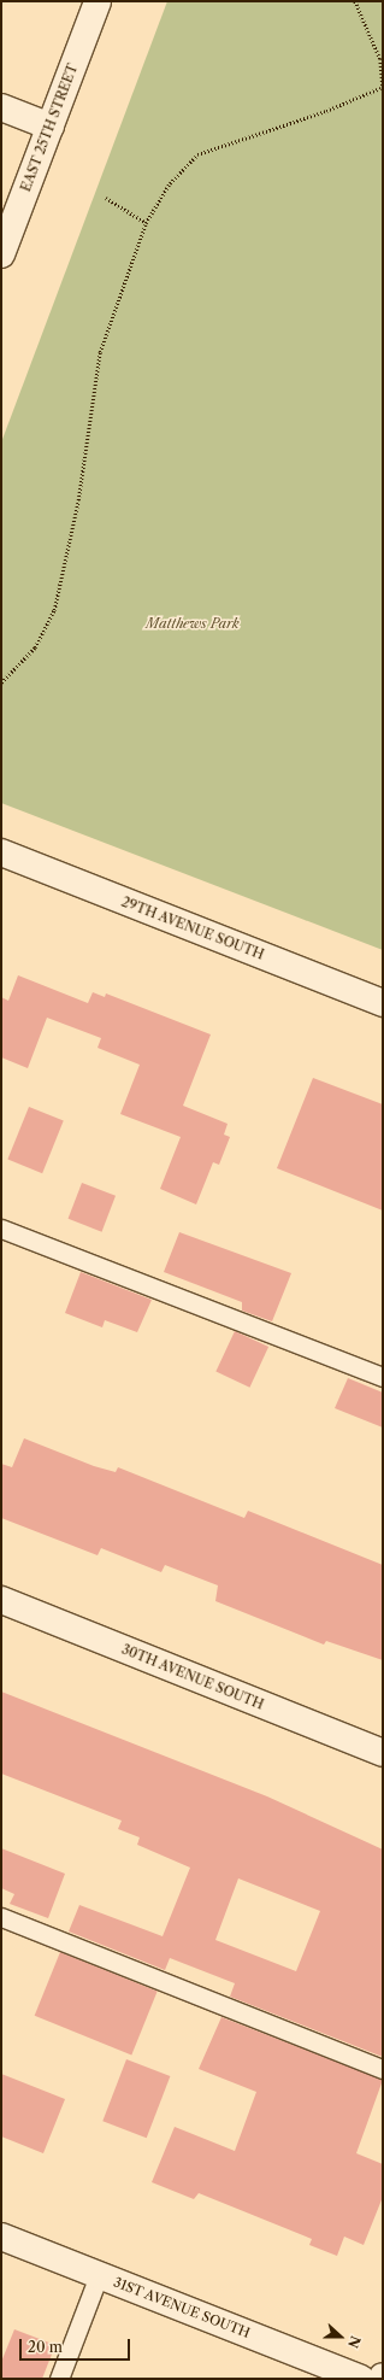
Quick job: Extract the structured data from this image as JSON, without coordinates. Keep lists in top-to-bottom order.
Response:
{
  "streets": {
    "street": [
      "EAST 25TH STREET",
      "29TH AVENUE SOUTH",
      "30TH AVENUE SOUTH",
      "31ST AVENUE SOUTH"
    ]
  },
  "parks": ["Matthews Park"],
  "scale_bar": "20 m",
  "north": "right"
}
